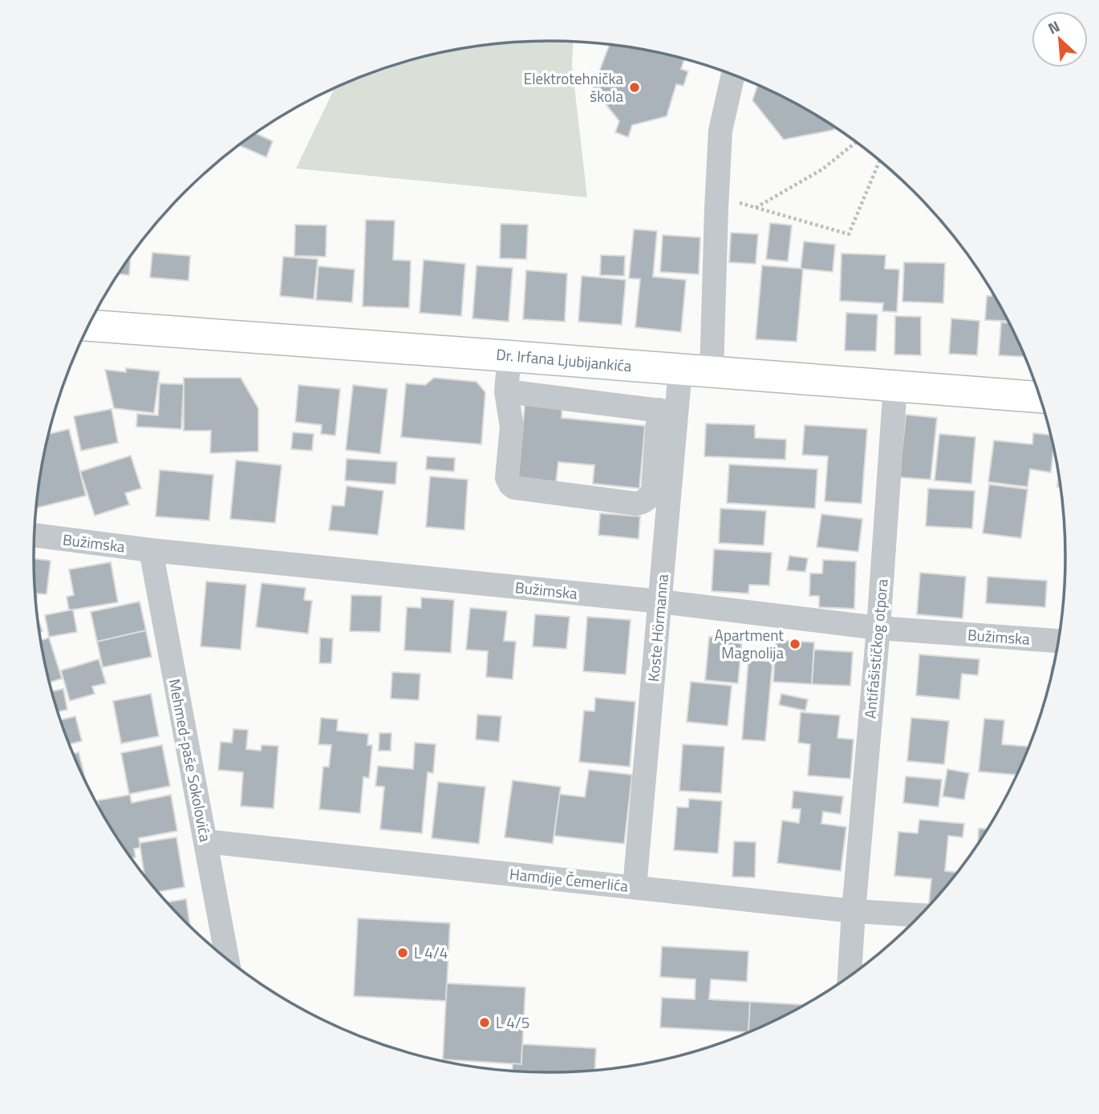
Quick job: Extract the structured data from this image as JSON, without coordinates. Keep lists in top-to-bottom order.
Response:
{
  "streets": {
    "main road": ["Dr. Irfana Ljubijankića"],
    "street": [
      "Bužimska",
      "Koste Hörmanna",
      "Antifašističkog otpora",
      "Mehmed-paše Sokolovića",
      "Hamdije Čemerlića"
    ]
  },
  "crossings": [
    ["Dr. Irfana Ljubijankića", "Koste Hörmanna"],
    ["Dr. Irfana Ljubijankića", "Antifašističkog otpora"],
    ["Bužimska", "Koste Hörmanna"],
    ["Bužimska", "Antifašističkog otpora"],
    ["Bužimska", "Mehmed-paše Sokolovića"],
    ["Koste Hörmanna", "Hamdije Čemerlića"],
    ["Antifašističkog otpora", "Hamdije Čemerlića"],
    ["Mehmed-paše Sokolovića", "Hamdije Čemerlića"]
  ],
  "places": [
    "Elektrotehnička škola",
    "Apartment Magnolija",
    "L 4/4",
    "L 4/5"
  ],
  "north": "top left"
}
